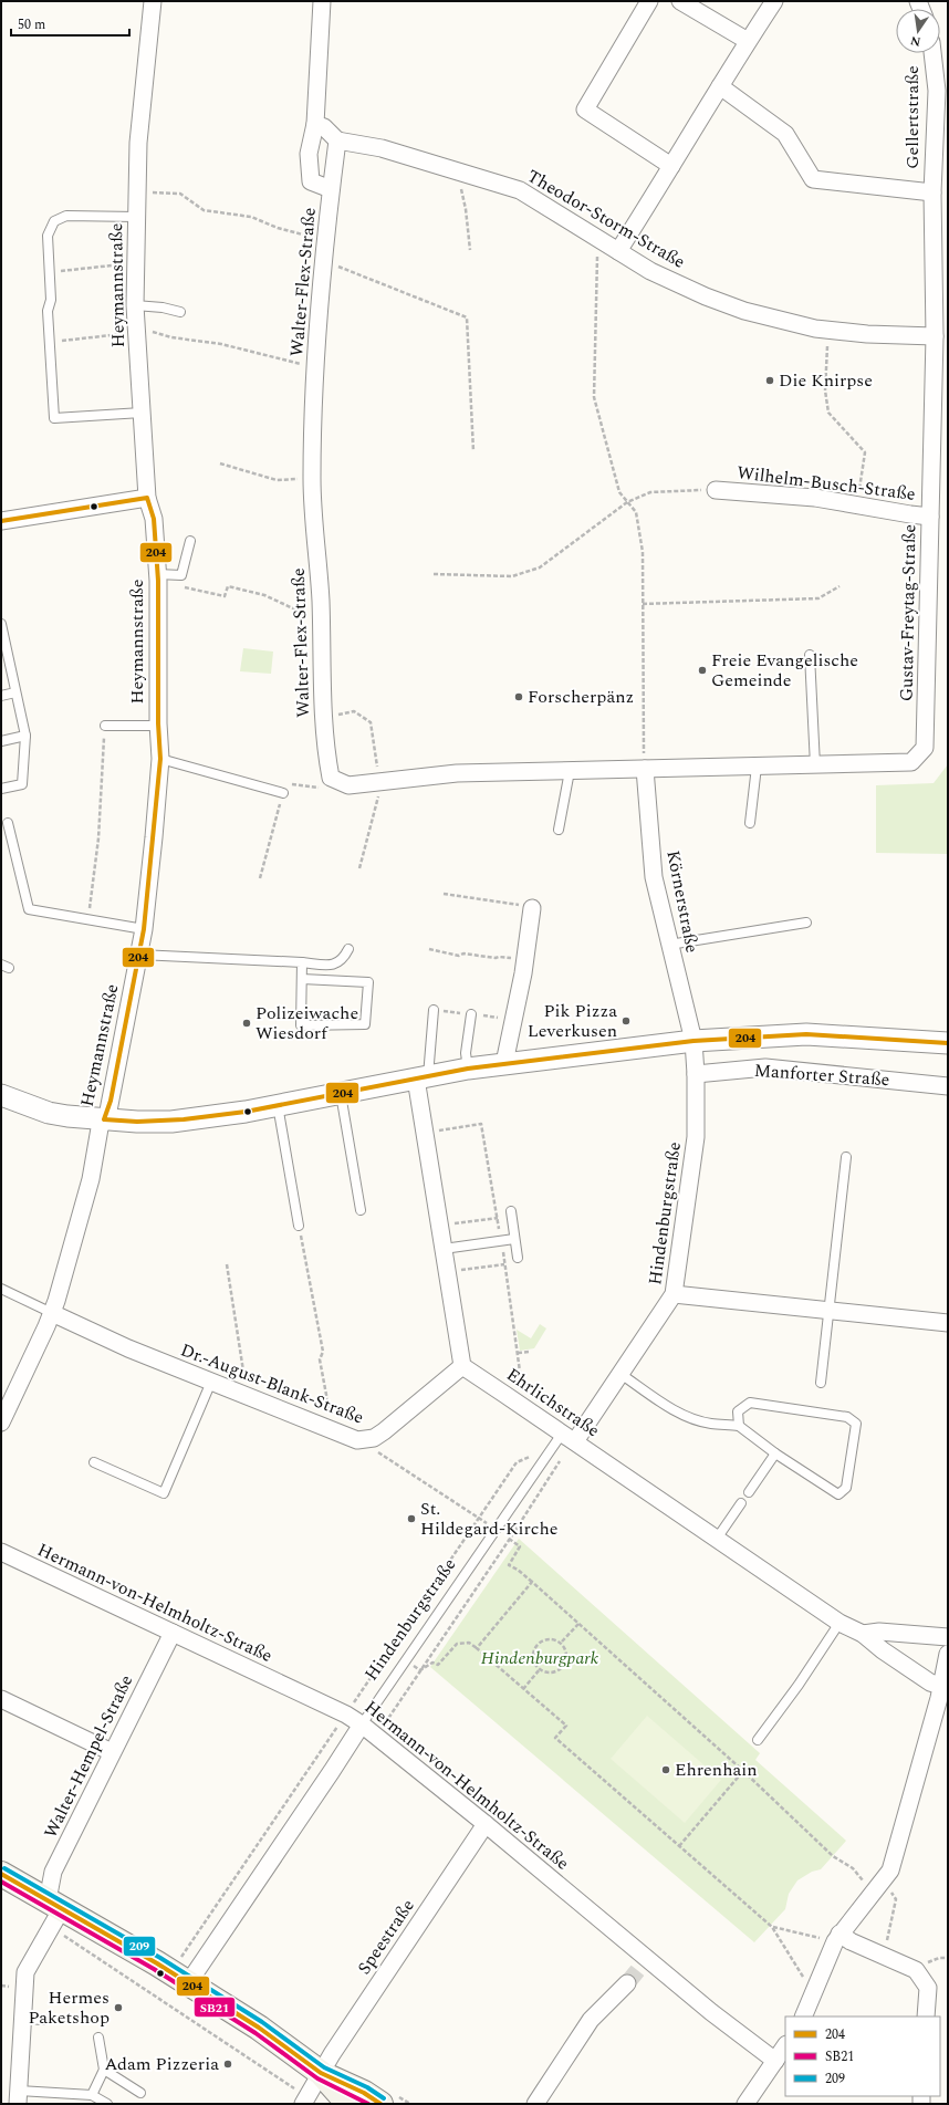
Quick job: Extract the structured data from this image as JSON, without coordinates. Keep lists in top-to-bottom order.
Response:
{
  "streets": {
    "street": [
      "Gellertstraße",
      "Theodor-Storm-Straße",
      "Walter-Flex-Straße",
      "Heymannstraße",
      "Wilhelm-Busch-Straße",
      "Gustav-Freytag-Straße",
      "Körnerstraße",
      "Manforter Straße",
      "Hindenburgstraße",
      "Dr.-August-Blank-Straße",
      "Ehrlichstraße",
      "Hermann-von-Helmholtz-Straße",
      "Walter-Hempel-Straße",
      "Speestraße"
    ]
  },
  "crossings": [
    ["Gellertstraße", "Gustav-Freytag-Straße"],
    ["Theodor-Storm-Straße", "Walter-Flex-Straße"],
    ["Theodor-Storm-Straße", "Gustav-Freytag-Straße"],
    ["Walter-Flex-Straße", "Gustav-Freytag-Straße"],
    ["Walter-Flex-Straße", "Körnerstraße"],
    ["Heymannstraße", "Manforter Straße"],
    ["Heymannstraße", "Dr.-August-Blank-Straße"],
    ["Wilhelm-Busch-Straße", "Gustav-Freytag-Straße"],
    ["Gustav-Freytag-Straße", "Körnerstraße"],
    ["Körnerstraße", "Manforter Straße"],
    ["Körnerstraße", "Hindenburgstraße"],
    ["Manforter Straße", "Hindenburgstraße"],
    ["Hindenburgstraße", "Ehrlichstraße"],
    ["Hindenburgstraße", "Hermann-von-Helmholtz-Straße"],
    ["Dr.-August-Blank-Straße", "Ehrlichstraße"],
    ["Hermann-von-Helmholtz-Straße", "Walter-Hempel-Straße"],
    ["Hermann-von-Helmholtz-Straße", "Speestraße"]
  ],
  "parks": ["Hindenburgpark"],
  "places": [
    "Die Knirpse",
    "Freie Evangelische Gemeinde",
    "Forscherpänz",
    "Pik Pizza Leverkusen",
    "Polizeiwache Wiesdorf",
    "St. Hildegard-Kirche",
    "Ehrenhain",
    "Hermes Paketshop",
    "Adam Pizzeria"
  ],
  "lines": ["transit line 204", "transit line 209", "transit line SB21"],
  "legend": ["204", "SB21", "209"],
  "scale_bar": "50 m",
  "north": "bottom"
}
